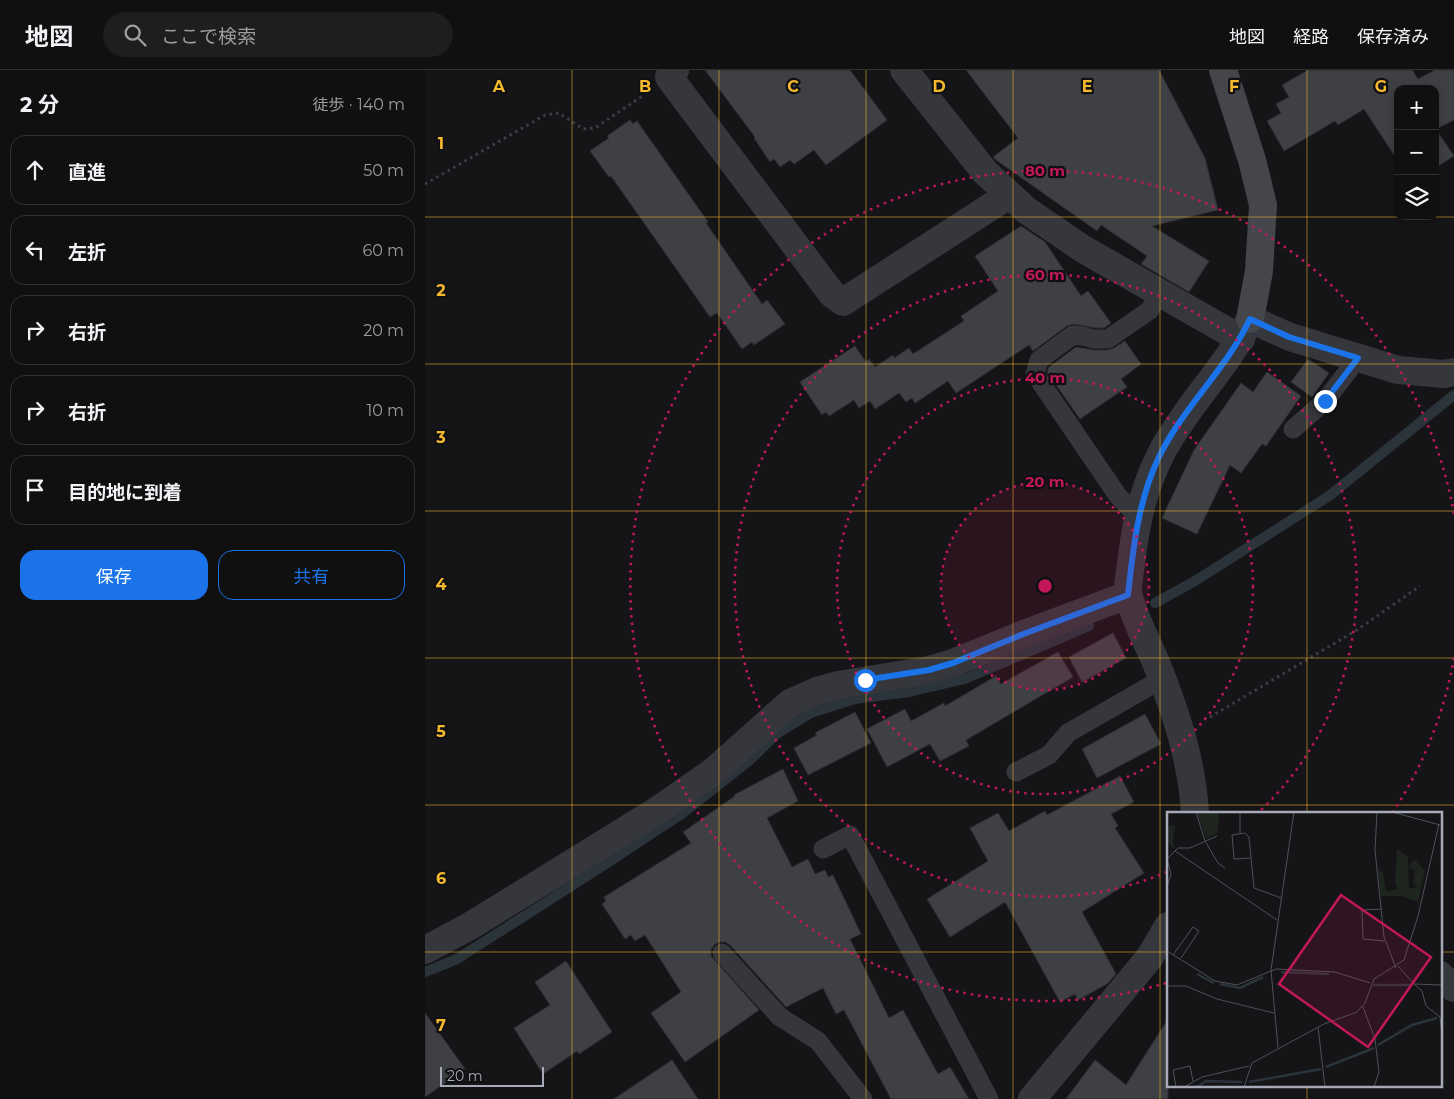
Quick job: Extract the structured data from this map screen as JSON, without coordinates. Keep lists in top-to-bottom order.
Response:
{
  "scale_bar": "20 m",
  "page": {
    "header": "地図",
    "search": "ここで検索",
    "nav": ["地図", "経路", "保存済み"],
    "heading": ["2 分", "徒歩 · 140 m"],
    "map_buttons": ["+", "−"],
    "list": [
      ["直進", "50 m"],
      ["左折", "60 m"],
      ["右折", "20 m"],
      ["右折", "10 m"],
      "目的地に到着"
    ],
    "buttons": ["保存", "共有"],
    "scale": "20 m"
  },
  "grid": {
    "columns": [
      "A",
      "B",
      "C",
      "D",
      "E",
      "F",
      "G"
    ],
    "rows": [
      "1",
      "2",
      "3",
      "4",
      "5",
      "6",
      "7"
    ]
  },
  "rings": [
    "80 m",
    "60 m",
    "40 m",
    "20 m"
  ]
}
